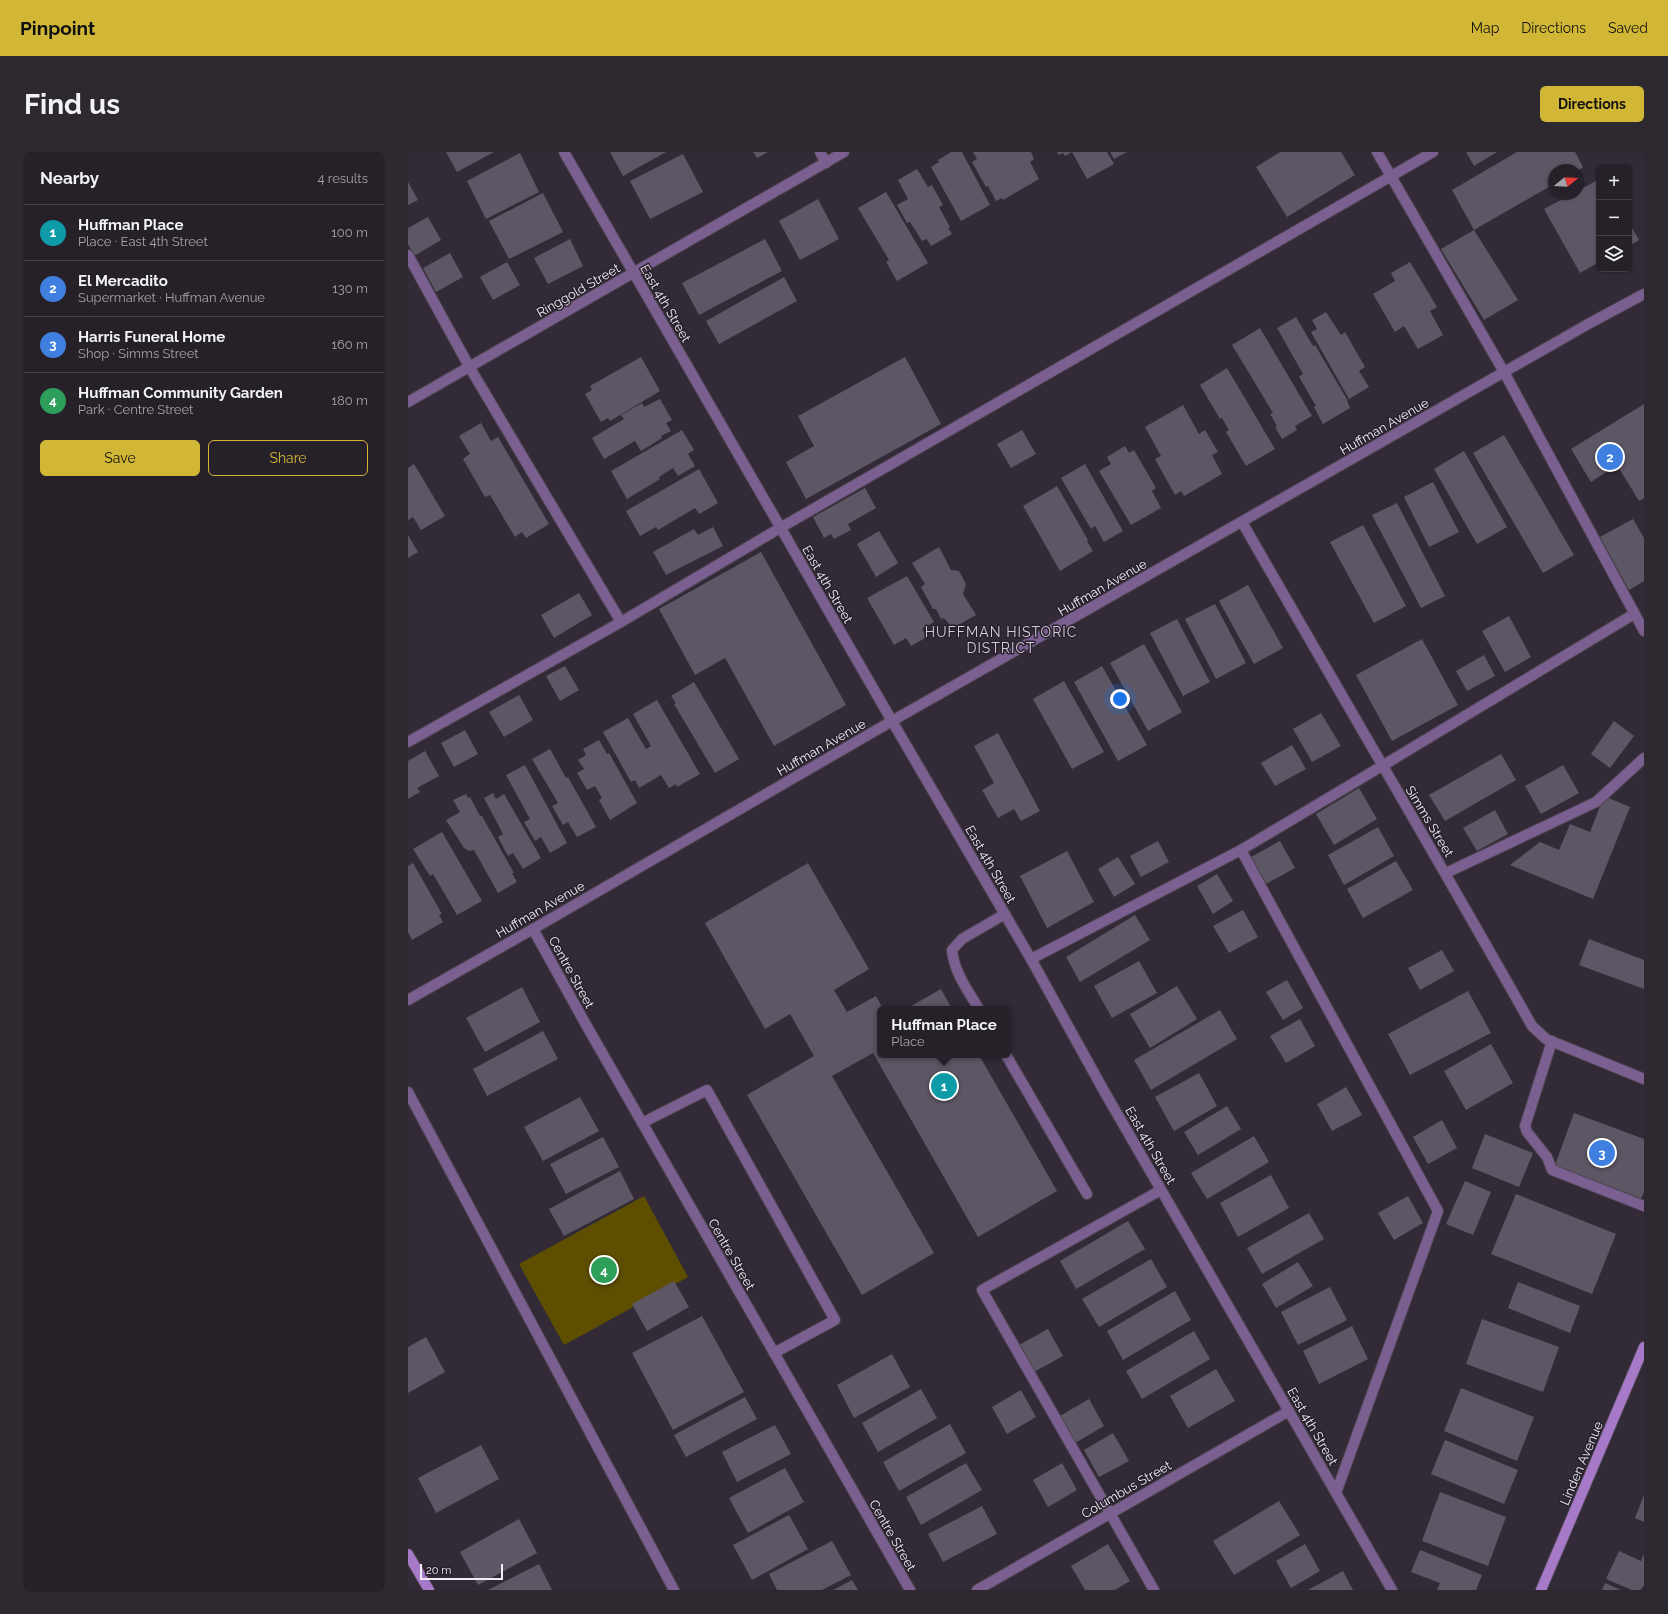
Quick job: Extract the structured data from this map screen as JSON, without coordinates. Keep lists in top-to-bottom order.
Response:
{
  "streets": {
    "main road": ["Linden Avenue"],
    "street": [
      "Ringgold Street",
      "East 4th Street",
      "Huffman Avenue",
      "Simms Street",
      "Centre Street",
      "Columbus Street"
    ]
  },
  "crossings": [
    ["Ringgold Street", "East 4th Street"],
    ["East 4th Street", "Huffman Avenue"],
    ["East 4th Street", "Columbus Street"],
    ["Huffman Avenue", "Simms Street"],
    ["Huffman Avenue", "Centre Street"]
  ],
  "districts": ["HUFFMAN HISTORIC DISTRICT"],
  "scale_bar": "20 m",
  "north": "right",
  "page": {
    "header": "Pinpoint",
    "nav": ["Map", "Directions", "Saved"],
    "buttons": [
      "Directions",
      ["Save", "Share"]
    ],
    "title": "Find us",
    "heading": ["Nearby", "4 results"],
    "map_buttons": ["+", "−"],
    "list": [
      {
        "mark": "1",
        "name": "Huffman Place",
        "note": "Place · East 4th Street",
        "value": "100 m"
      },
      {
        "mark": "2",
        "name": "El Mercadito",
        "note": "Supermarket · Huffman Avenue",
        "value": "130 m"
      },
      {
        "mark": "3",
        "name": "Harris Funeral Home",
        "note": "Shop · Simms Street",
        "value": "160 m"
      },
      {
        "mark": "4",
        "name": "Huffman Community Garden",
        "note": "Park · Centre Street",
        "value": "180 m"
      }
    ],
    "pins": [
      "2",
      "1",
      "3",
      "4"
    ],
    "popup": ["Huffman Place", "Place"],
    "scale": "20 m"
  }
}
